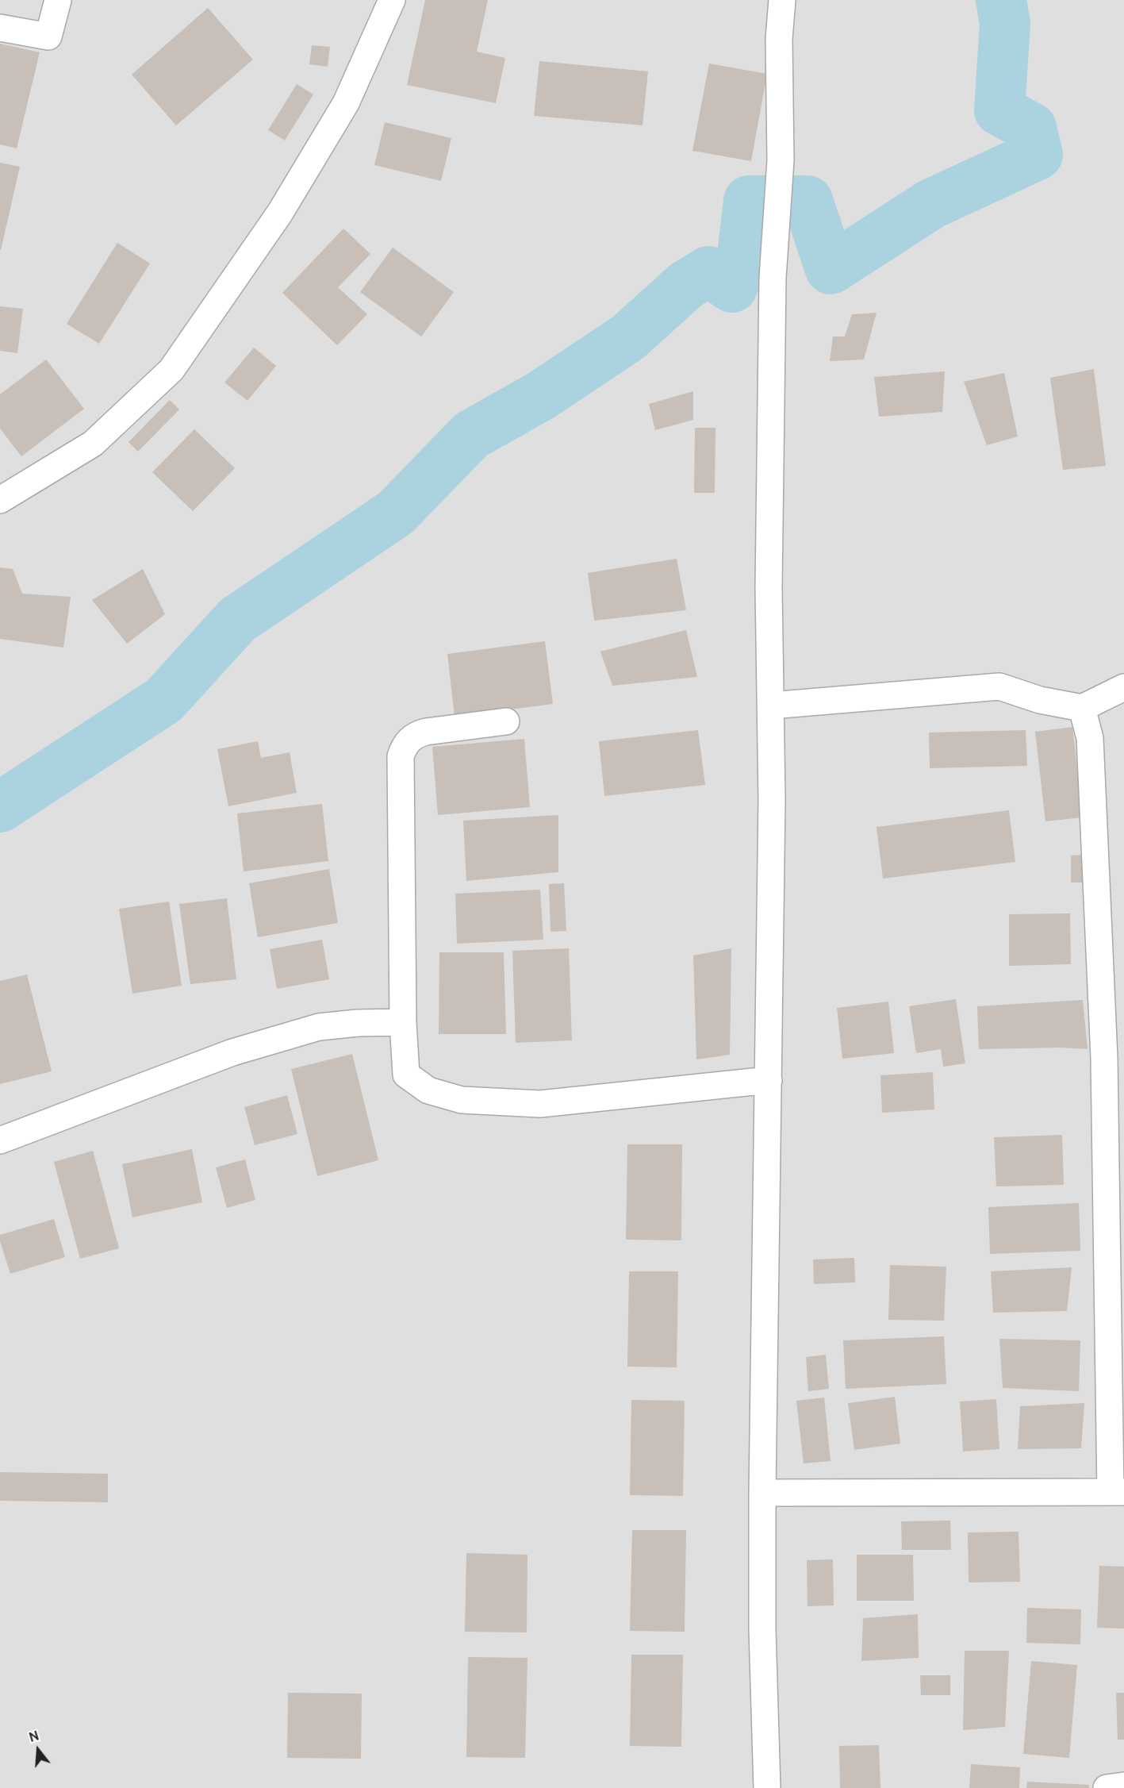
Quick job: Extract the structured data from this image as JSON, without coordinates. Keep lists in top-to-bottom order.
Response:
{
  "north": "top"
}
